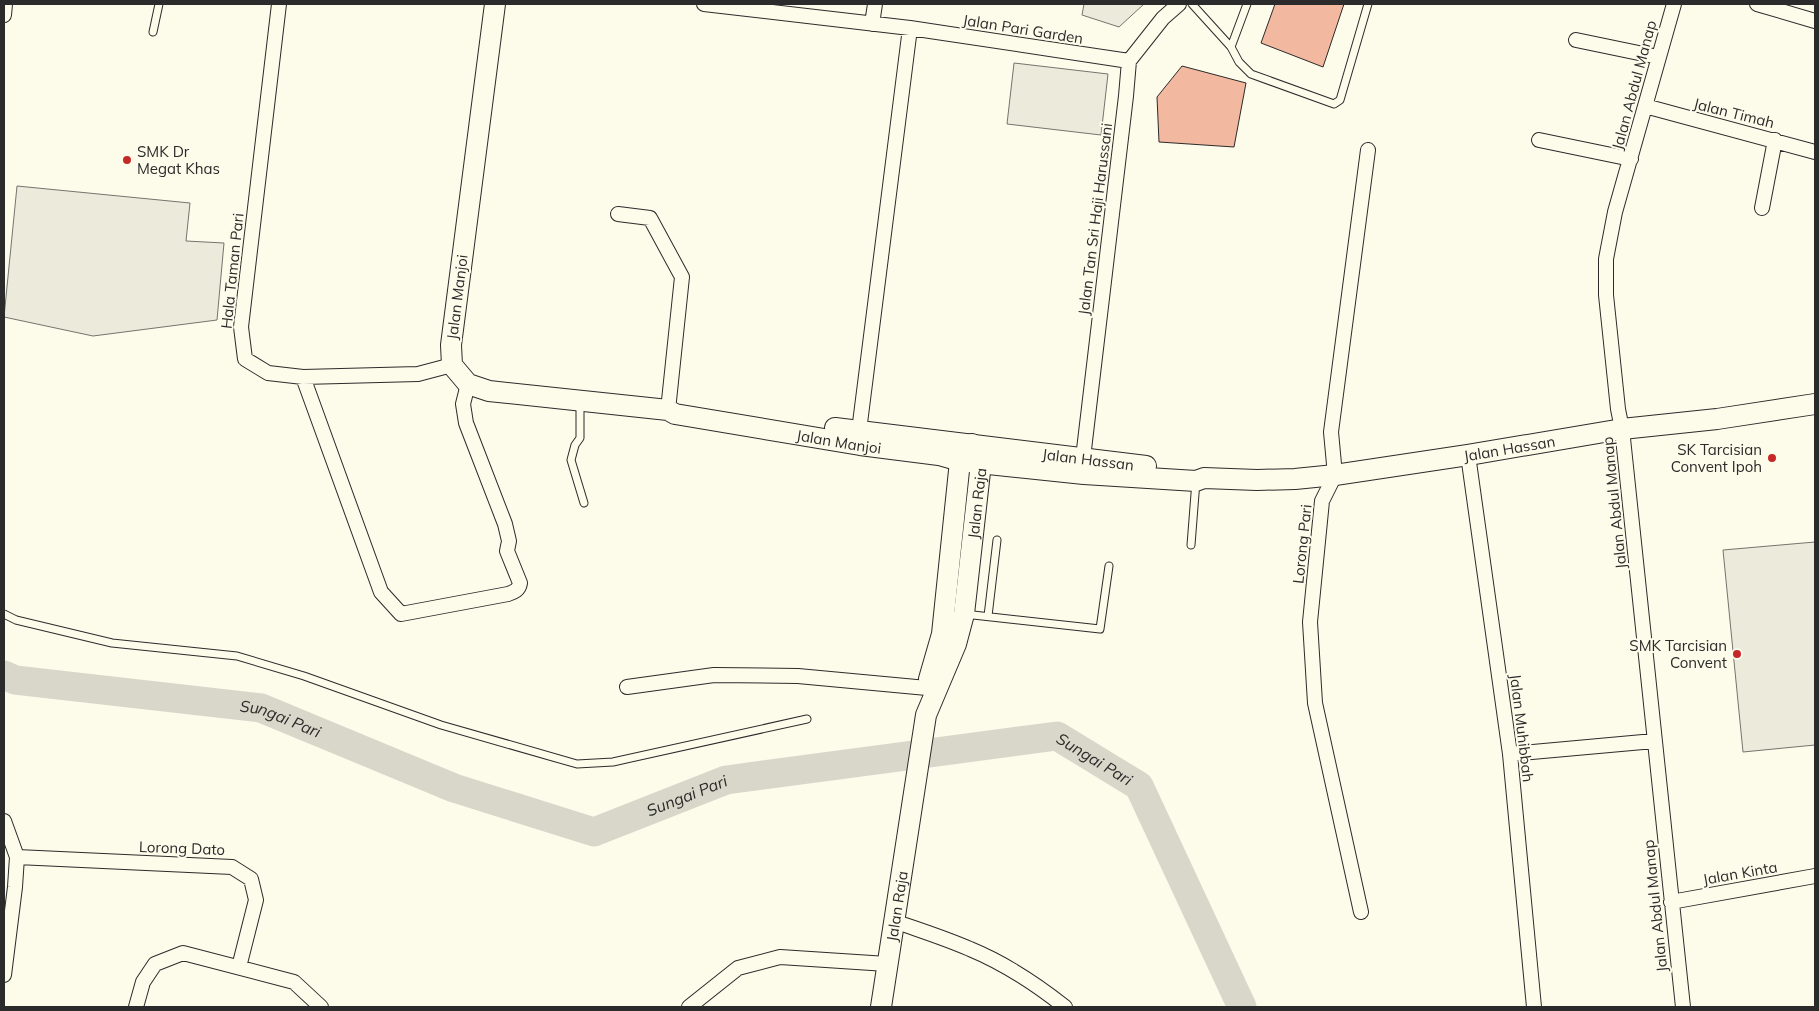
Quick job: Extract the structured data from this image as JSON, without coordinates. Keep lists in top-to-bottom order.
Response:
{
  "streets": {
    "street": [
      "Jalan Pari Garden",
      "Jalan Abdul Manap",
      "Jalan Timah",
      "Jalan Tan Sri Haji Harussani",
      "Hala Taman Pari",
      "Jalan Manjoi",
      "Jalan Hassan",
      "Jalan Raja",
      "Lorong Pari",
      "Jalan Muhibbah",
      "Lorong Dato",
      "Jalan Kinta"
    ]
  },
  "crossings": [
    ["Jalan Pari Garden", "Jalan Tan Sri Haji Harussani"],
    ["Jalan Abdul Manap", "Jalan Timah"],
    ["Jalan Abdul Manap", "Jalan Hassan"],
    ["Jalan Abdul Manap", "Jalan Kinta"],
    ["Jalan Tan Sri Haji Harussani", "Jalan Hassan"],
    ["Hala Taman Pari", "Jalan Manjoi"],
    ["Jalan Manjoi", "Jalan Hassan"],
    ["Jalan Manjoi", "Jalan Raja"],
    ["Jalan Hassan", "Jalan Raja"],
    ["Jalan Hassan", "Lorong Pari"],
    ["Jalan Hassan", "Jalan Muhibbah"]
  ],
  "water": ["Sungai Pari"],
  "places": ["SMK Dr Megat Khas", "SK Tarcisian Convent Ipoh", "SMK Tarcisian Convent"]
}
